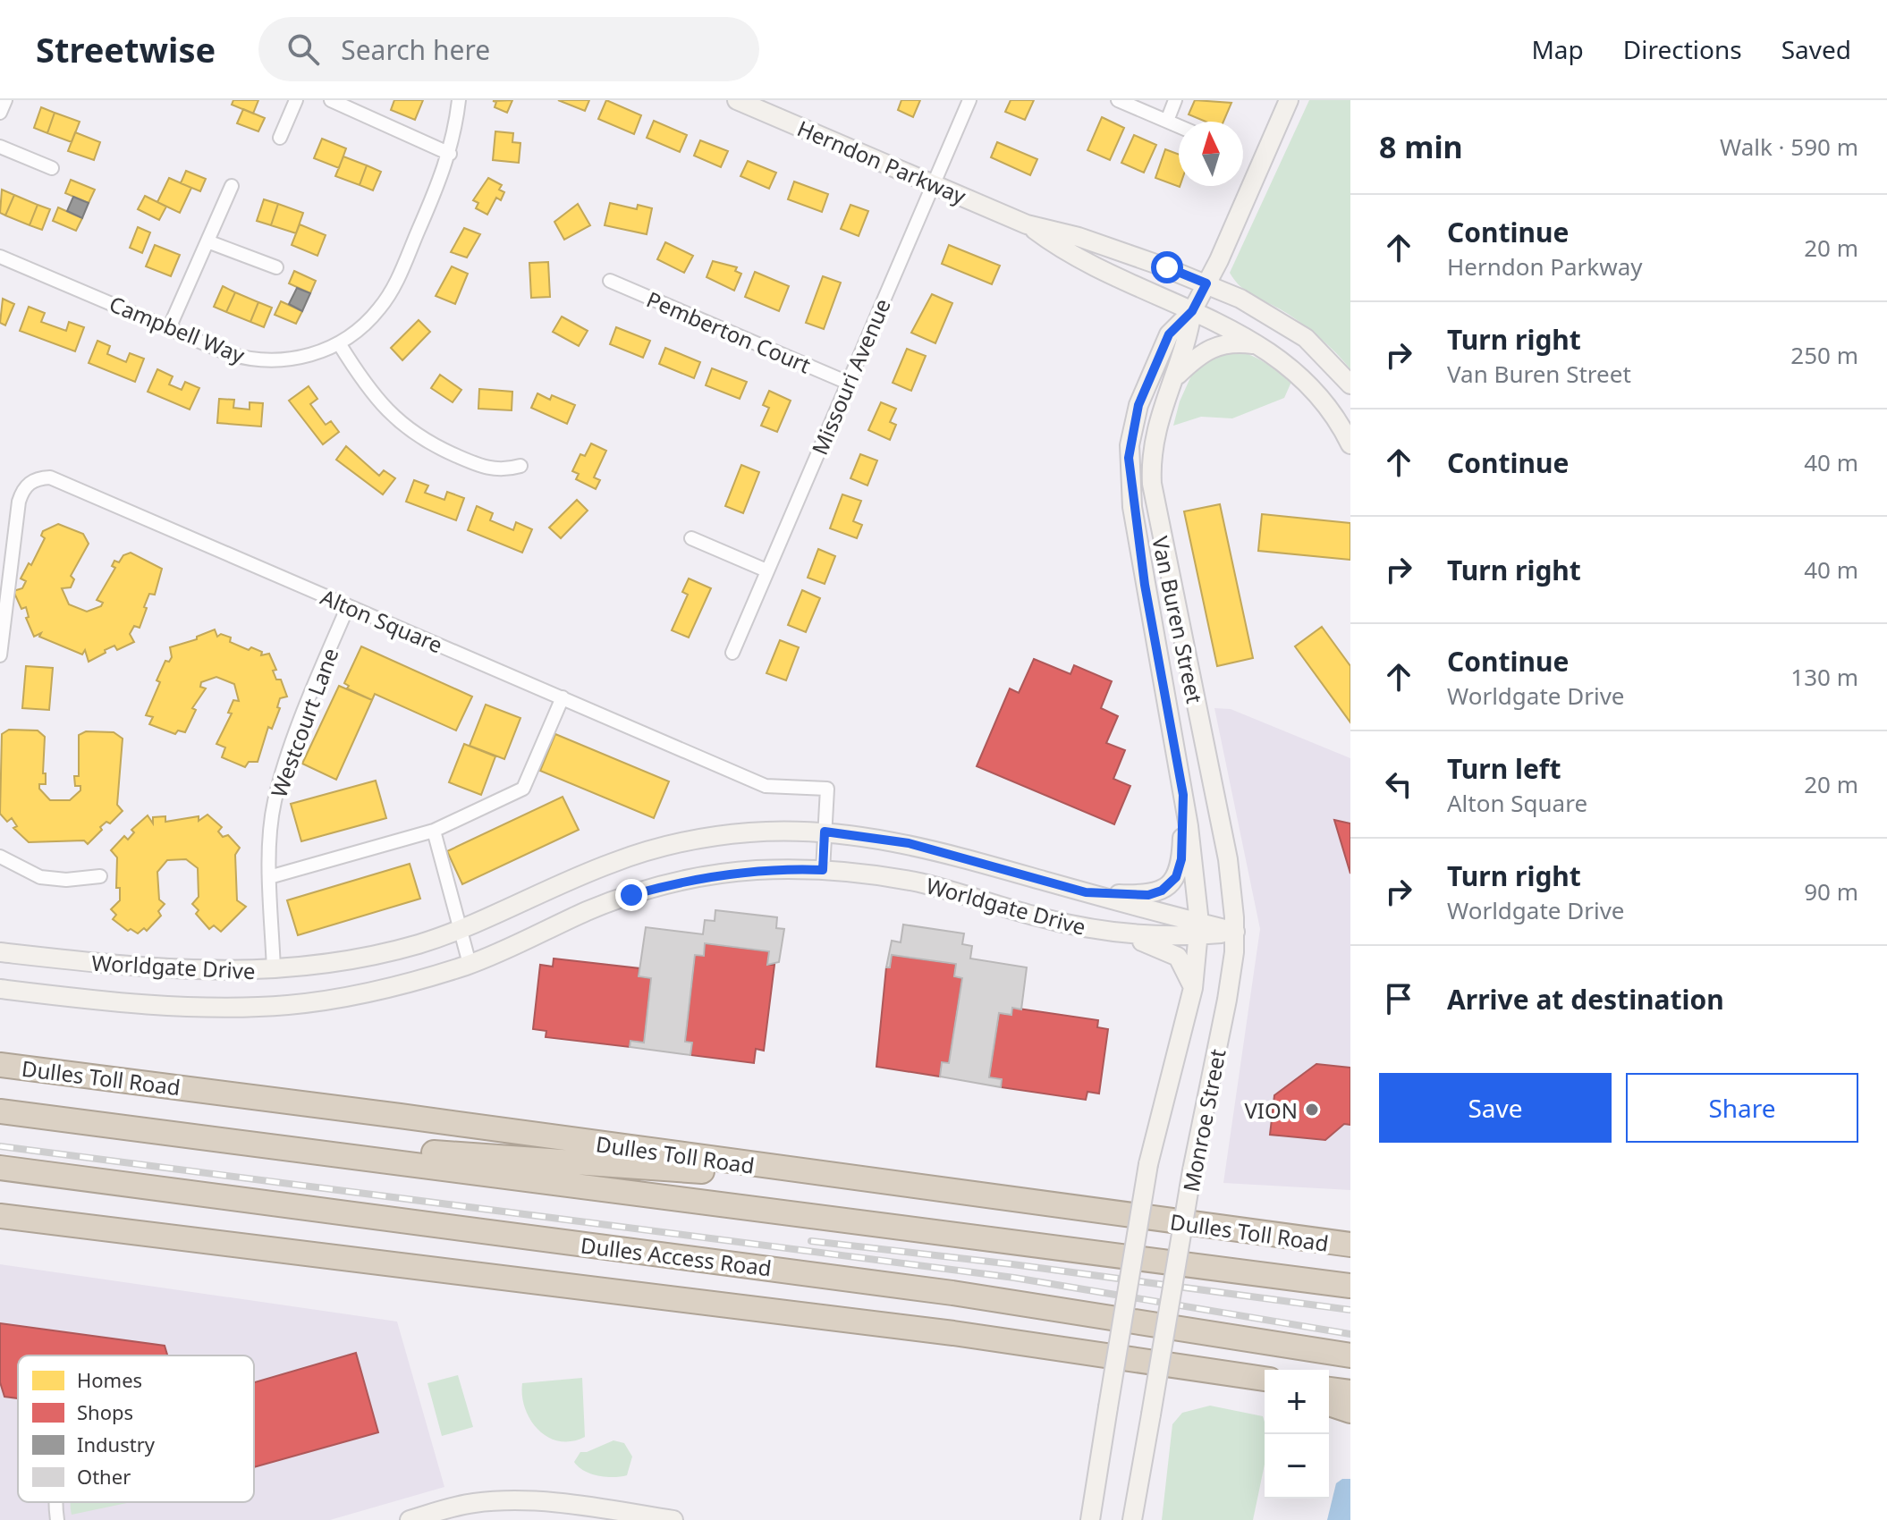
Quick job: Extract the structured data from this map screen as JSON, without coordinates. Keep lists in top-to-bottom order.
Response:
{
  "streets": {
    "highway": ["Dulles Toll Road", "Dulles Access Road"],
    "main road": [
      "Herndon Parkway",
      "Van Buren Street",
      "Worldgate Drive",
      "Monroe Street"
    ],
    "street": [
      "Campbell Way",
      "Pemberton Court",
      "Missouri Avenue",
      "Alton Square",
      "Westcourt Lane"
    ]
  },
  "crossings": [
    ["Herndon Parkway", "Missouri Avenue"],
    ["Herndon Parkway", "Van Buren Street"],
    ["Pemberton Court", "Missouri Avenue"],
    ["Van Buren Street", "Worldgate Drive"],
    ["Van Buren Street", "Monroe Street"],
    ["Alton Square", "Westcourt Lane"],
    ["Alton Square", "Worldgate Drive"],
    ["Westcourt Lane", "Worldgate Drive"],
    ["Worldgate Drive", "Monroe Street"]
  ],
  "places": ["VION"],
  "legend": [
    "Homes",
    "Shops",
    "Industry",
    "Other"
  ],
  "north": "top",
  "page": {
    "header": "Streetwise",
    "search": "Search here",
    "nav": ["Map", "Directions", "Saved"],
    "heading": ["8 min", "Walk · 590 m"],
    "list": [
      ["Continue", "Herndon Parkway", "20 m"],
      ["Turn right", "Van Buren Street", "250 m"],
      ["Continue", "40 m"],
      ["Turn right", "40 m"],
      ["Continue", "Worldgate Drive", "130 m"],
      ["Turn left", "Alton Square", "20 m"],
      ["Turn right", "Worldgate Drive", "90 m"],
      "Arrive at destination"
    ],
    "buttons": ["Save", "Share"],
    "map_buttons": ["+", "−"]
  }
}
